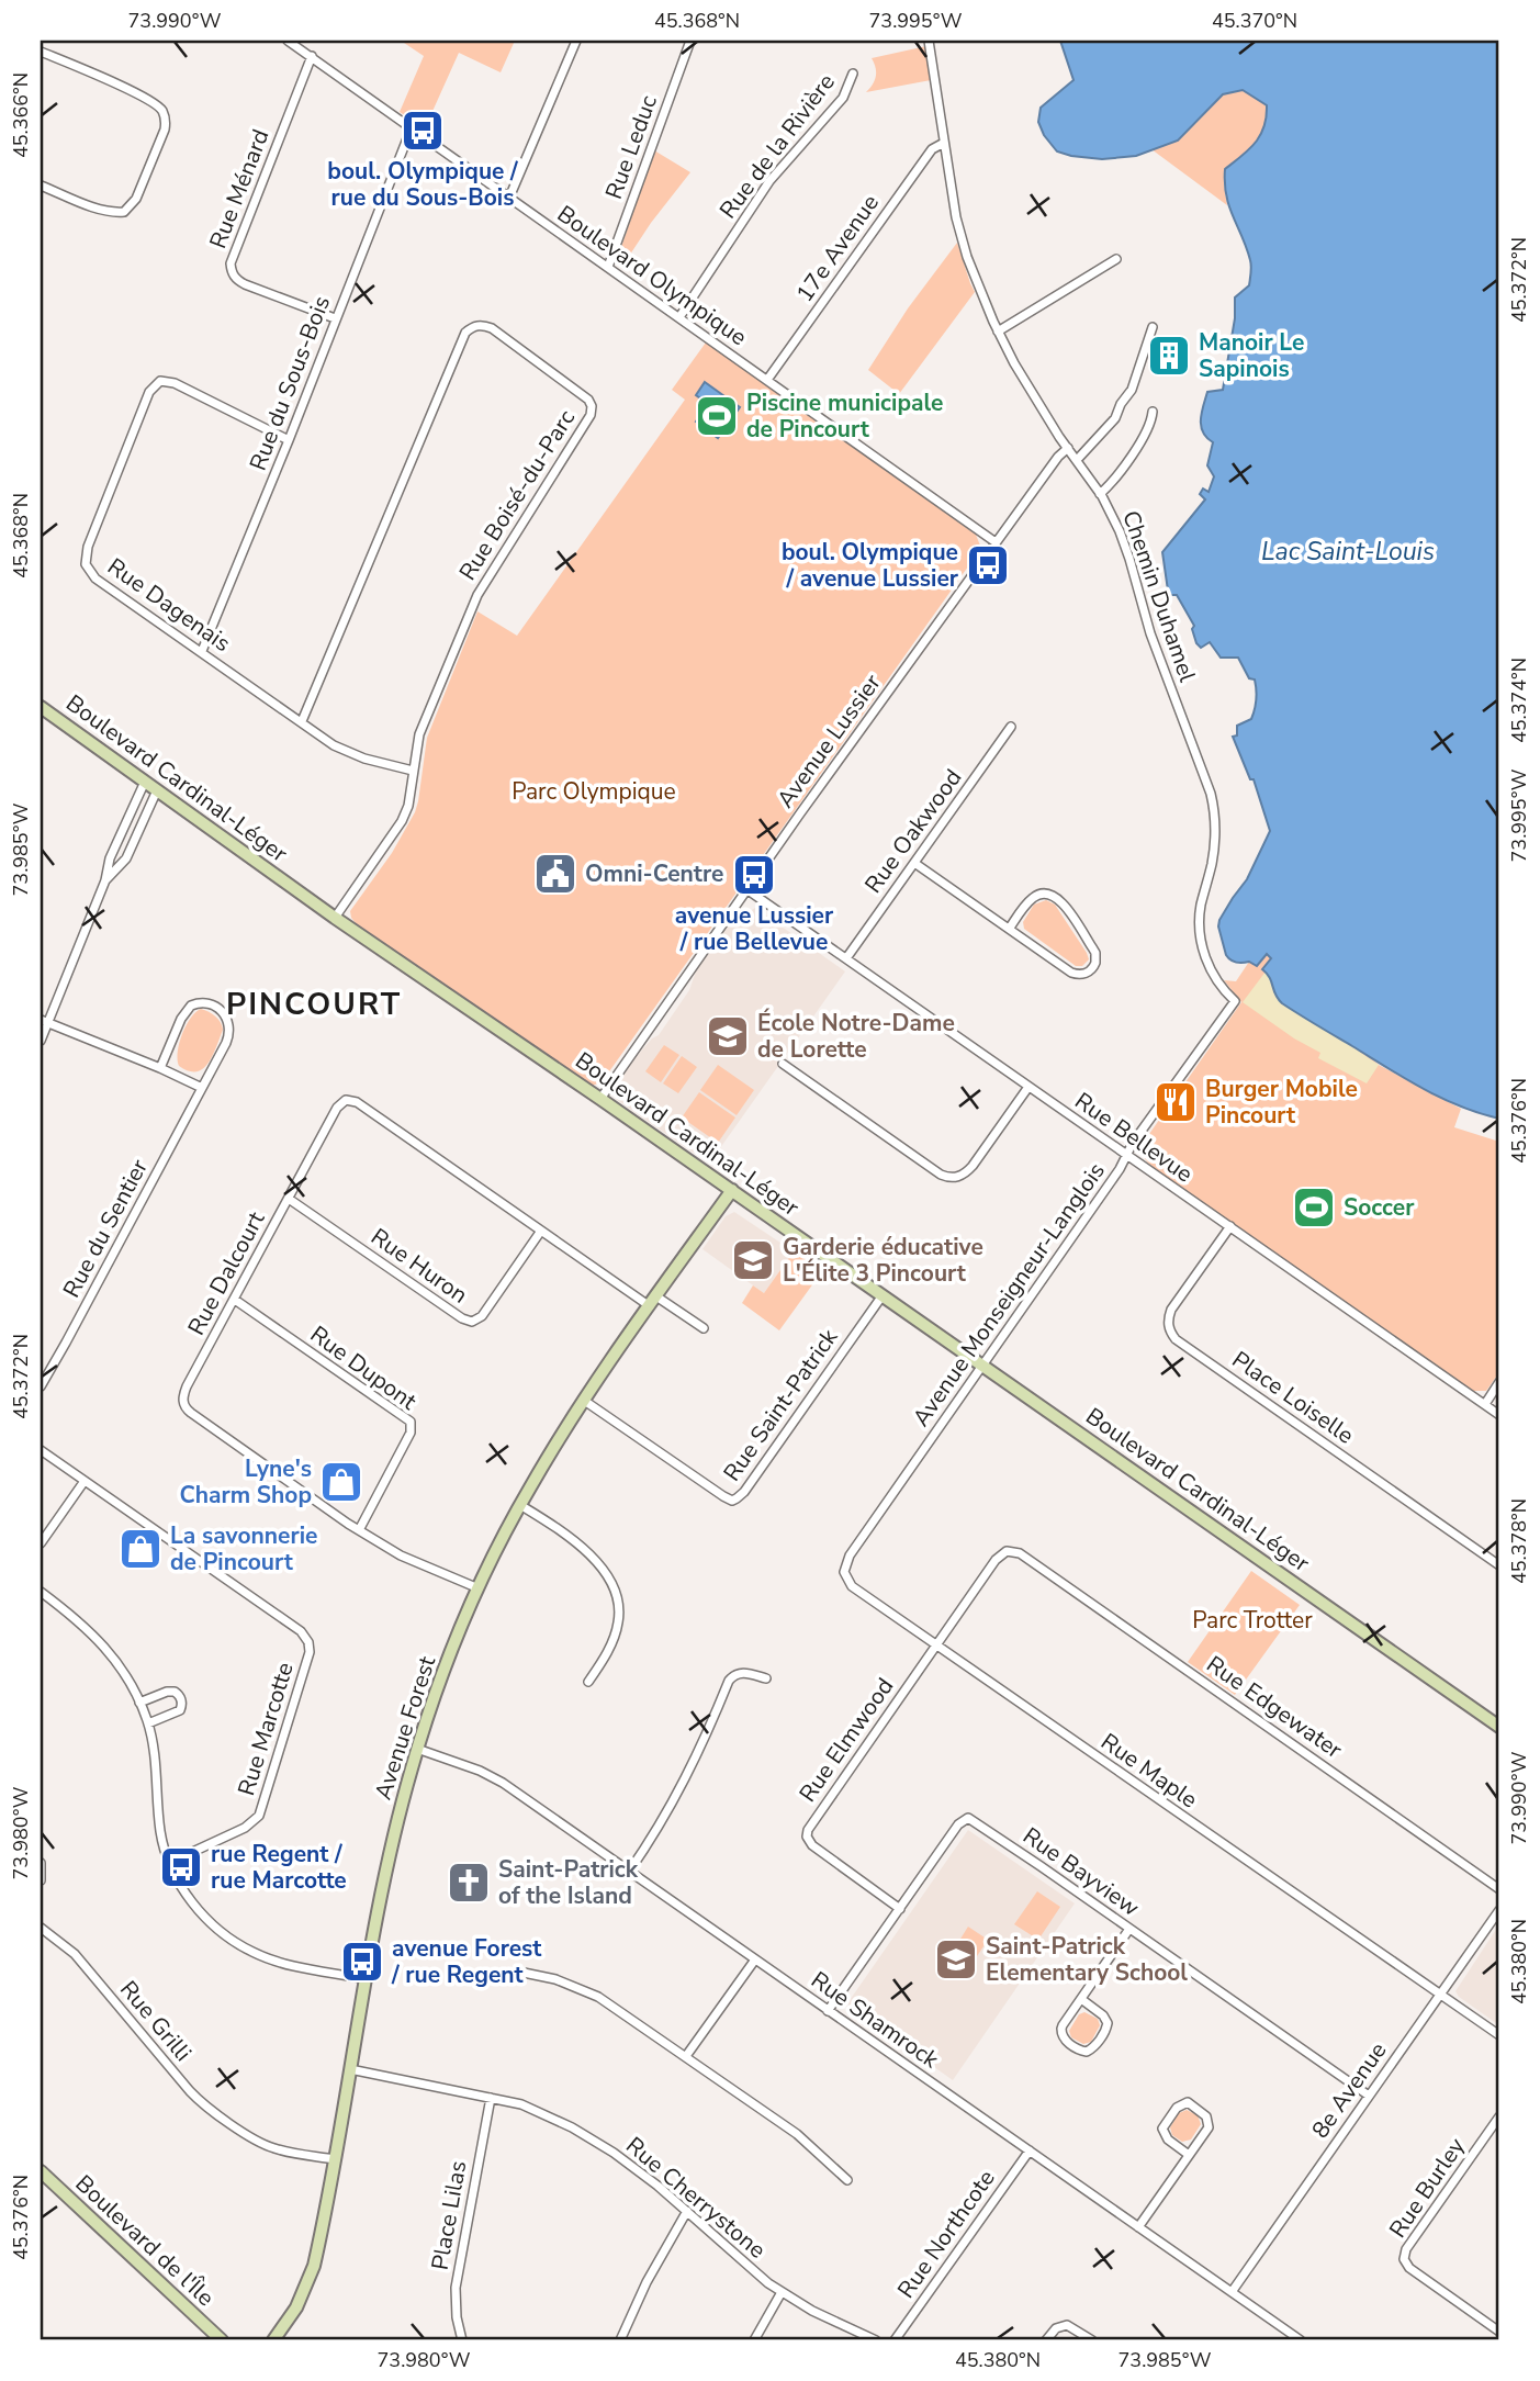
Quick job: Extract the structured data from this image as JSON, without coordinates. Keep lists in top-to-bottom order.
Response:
{
  "streets": {
    "street": [
      "Rue de la Rivière",
      "Rue Leduc",
      "Rue Ménard",
      "17e Avenue",
      "Boulevard Olympique",
      "Rue du Sous-Bois",
      "Rue Boisé-du-Parc",
      "Chemin Duhamel",
      "Rue Dagenais",
      "Avenue Lussier",
      "Boulevard Cardinal-Léger",
      "Rue Oakwood",
      "Rue Bellevue",
      "Rue du Sentier",
      "Rue Huron",
      "Rue Dalcourt",
      "Avenue Monseigneur-Langlois",
      "Rue Dupont",
      "Place Loiselle",
      "Rue Saint-Patrick",
      "Rue Edgewater",
      "Avenue Forest",
      "Rue Marcotte",
      "Rue Elmwood",
      "Rue Maple",
      "Rue Bayview",
      "Rue Shamrock",
      "Rue Grilli",
      "8e Avenue",
      "Rue Burley",
      "Rue Cherrystone",
      "Place Lilas",
      "Rue Northcote",
      "Boulevard de l'Île"
    ]
  },
  "crossings": [
    ["Rue de la Rivière", "Boulevard Olympique"],
    ["Rue Leduc", "Boulevard Olympique"],
    ["Rue Ménard", "Boulevard Olympique"],
    ["Rue Ménard", "Rue du Sous-Bois"],
    ["17e Avenue", "Boulevard Olympique"],
    ["17e Avenue", "Chemin Duhamel"],
    ["Boulevard Olympique", "Rue du Sous-Bois"],
    ["Boulevard Olympique", "Avenue Lussier"],
    ["Rue du Sous-Bois", "Rue Dagenais"],
    ["Rue Boisé-du-Parc", "Rue Dagenais"],
    ["Rue Boisé-du-Parc", "Boulevard Cardinal-Léger"],
    ["Chemin Duhamel", "Avenue Lussier"],
    ["Chemin Duhamel", "Avenue Monseigneur-Langlois"],
    ["Avenue Lussier", "Boulevard Cardinal-Léger"],
    ["Avenue Lussier", "Rue Bellevue"],
    ["Boulevard Cardinal-Léger", "Avenue Monseigneur-Langlois"],
    ["Boulevard Cardinal-Léger", "Rue Saint-Patrick"],
    ["Boulevard Cardinal-Léger", "Avenue Forest"],
    ["Rue Oakwood", "Rue Bellevue"],
    ["Rue Bellevue", "Avenue Monseigneur-Langlois"],
    ["Rue Bellevue", "Place Loiselle"],
    ["Rue Huron", "Rue Dalcourt"],
    ["Rue Dalcourt", "Rue Dupont"],
    ["Rue Dalcourt", "Avenue Forest"],
    ["Avenue Monseigneur-Langlois", "Rue Maple"],
    ["Rue Saint-Patrick", "Avenue Forest"],
    ["Rue Edgewater", "Rue Elmwood"],
    ["Rue Edgewater", "Rue Maple"],
    ["Avenue Forest", "Rue Shamrock"],
    ["Avenue Forest", "Rue Grilli"],
    ["Avenue Forest", "Rue Cherrystone"],
    ["Rue Elmwood", "Rue Maple"],
    ["Rue Elmwood", "Rue Bayview"],
    ["Rue Maple", "8e Avenue"],
    ["Rue Bayview", "Rue Shamrock"],
    ["Rue Bayview", "8e Avenue"],
    ["Rue Shamrock", "8e Avenue"],
    ["Rue Shamrock", "Rue Northcote"],
    ["Rue Cherrystone", "Place Lilas"]
  ],
  "districts": ["PINCOURT"],
  "water": ["Lac Saint-Louis"],
  "parks": ["Parc Olympique", "Parc Trotter"],
  "places": {
    "bus stop": [
      "boul. Olympique / rue du Sous-Bois",
      "boul. Olympique / avenue Lussier",
      "avenue Lussier / rue Bellevue",
      "rue Regent / rue Marcotte",
      "avenue Forest / rue Regent"
    ],
    "building": ["Manoir Le Sapinois"],
    "sports": ["Piscine municipale de Pincourt", "Soccer"],
    "public building": ["Omni-Centre"],
    "school or university": ["École Notre-Dame de Lorette", "Garderie éducative L'Élite 3 Pincourt", "Saint-Patrick Elementary School"],
    "restaurant": ["Burger Mobile Pincourt"],
    "shop": ["Lyne's Charm Shop", "La savonnerie de Pincourt"],
    "church": ["Saint-Patrick of the Island"]
  },
  "coordinates": [
    "73.990°W",
    "45.368°N",
    "73.995°W",
    "45.370°N",
    "45.366°N",
    "45.372°N",
    "45.374°N",
    "73.985°W",
    "45.376°N",
    "45.378°N",
    "73.980°W",
    "45.380°N"
  ]
}
